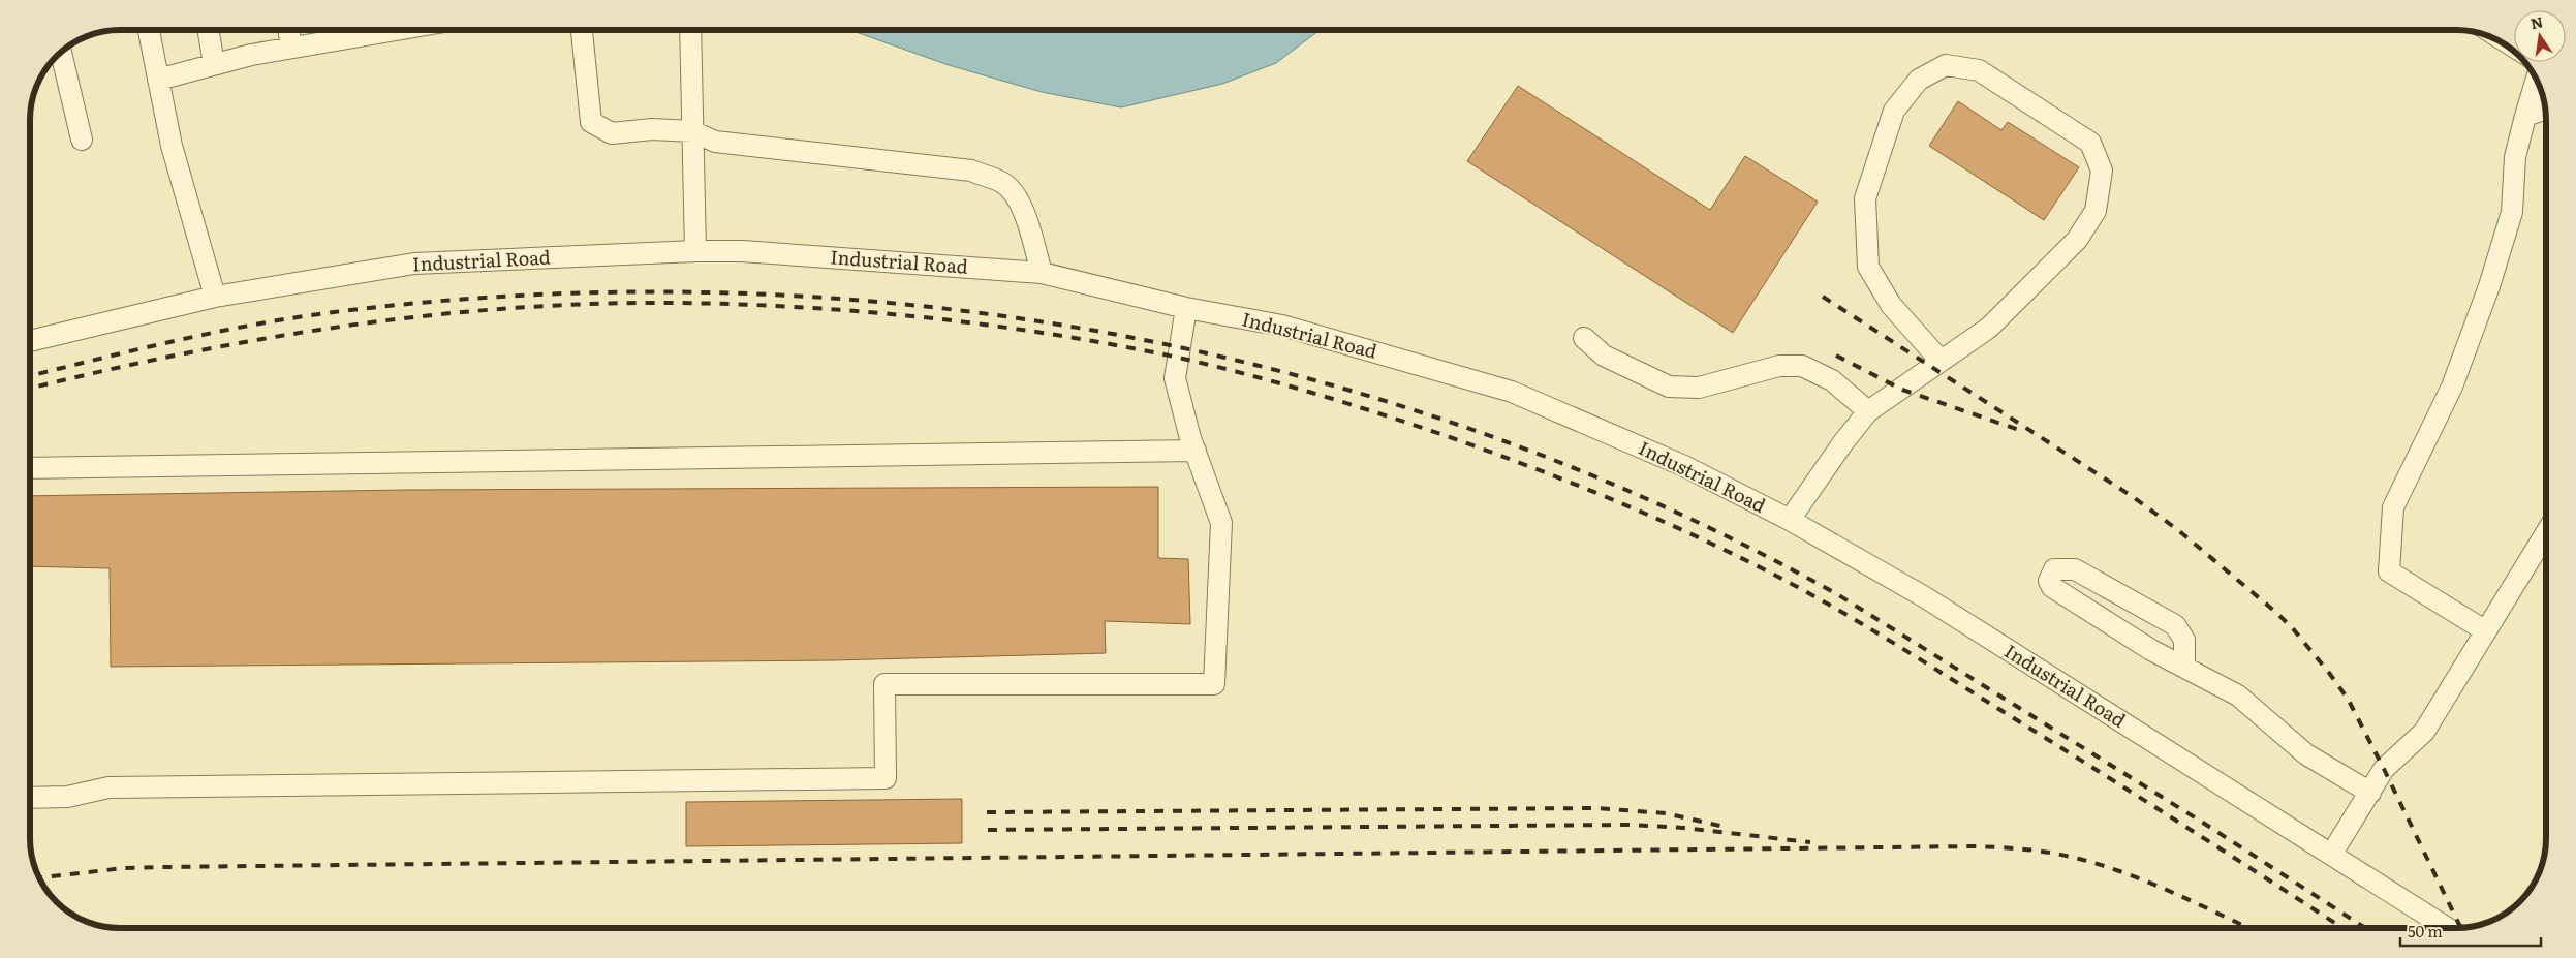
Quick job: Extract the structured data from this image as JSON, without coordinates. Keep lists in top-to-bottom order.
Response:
{
  "streets": {
    "street": ["Industrial Road"]
  },
  "scale_bar": "50 m",
  "north": "top"
}
